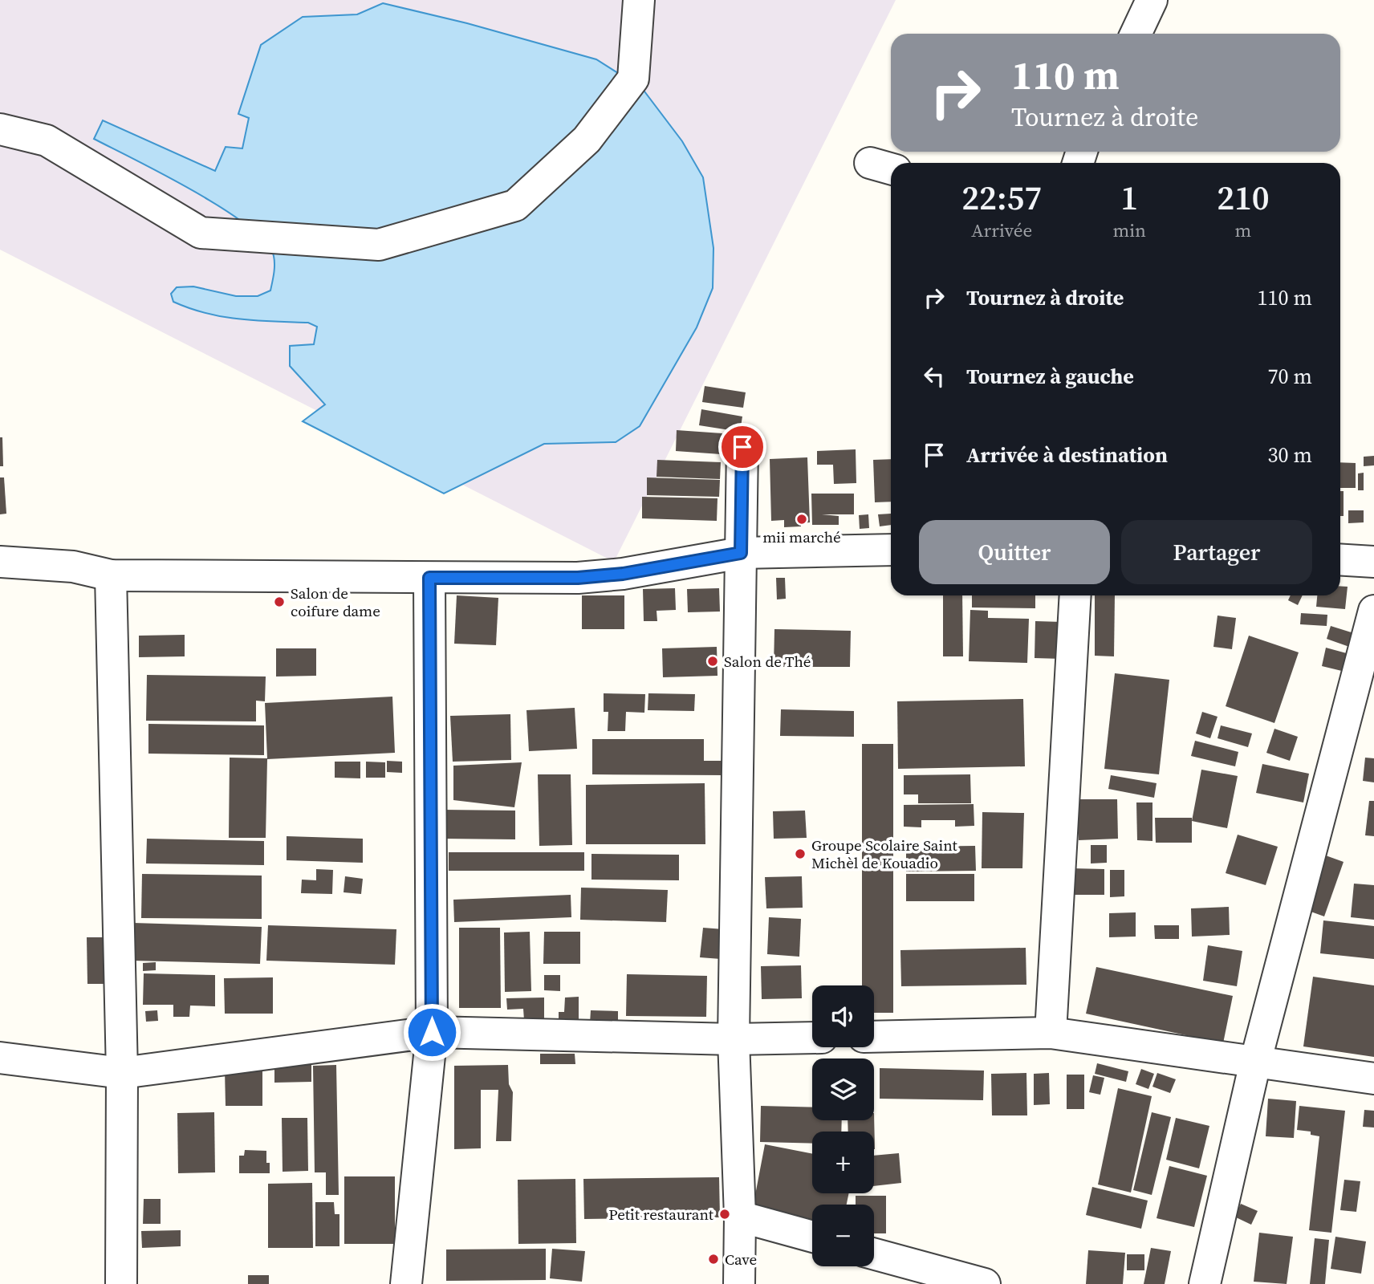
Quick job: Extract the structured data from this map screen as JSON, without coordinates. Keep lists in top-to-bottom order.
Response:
{
  "places": [
    "mii marché",
    "Salon de coifure dame",
    "Salon de Thé",
    "Groupe Scolaire Saint Michèl de Kouadio",
    "Petit restaurant",
    "Cave"
  ],
  "page": {
    "turn": ["110 m", "Tournez à droite"],
    "eta": [
      "22:57",
      "Arrivée",
      "1",
      "min",
      "210",
      "m"
    ],
    "list": [
      {
        "name": "Tournez à droite",
        "value": "110 m"
      },
      {
        "name": "Tournez à gauche",
        "value": "70 m"
      },
      {
        "name": "Arrivée à destination",
        "value": "30 m"
      }
    ],
    "buttons": ["Quitter", "Partager"],
    "map_buttons": ["+", "−"]
  }
}
